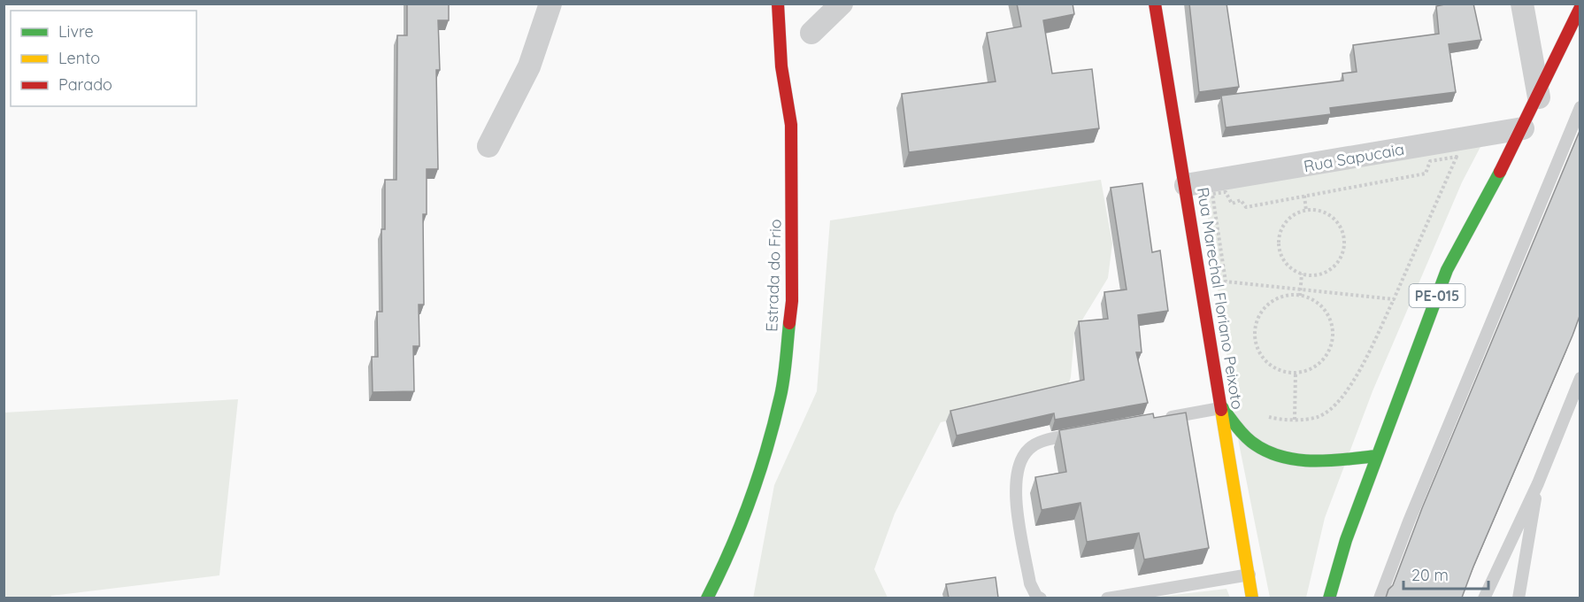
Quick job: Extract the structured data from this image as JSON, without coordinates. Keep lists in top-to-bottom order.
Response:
{
  "streets": {
    "main road": ["Estrada do Frio", "PE-015", "Rua Marechal Floriano Peixoto"],
    "street": ["Rua Sapucaia"]
  },
  "crossings": [
    ["Rua Sapucaia", "PE-015"],
    ["Rua Sapucaia", "Rua Marechal Floriano Peixoto"]
  ],
  "legend": ["Livre", "Lento", "Parado"],
  "scale_bar": "20 m"
}
